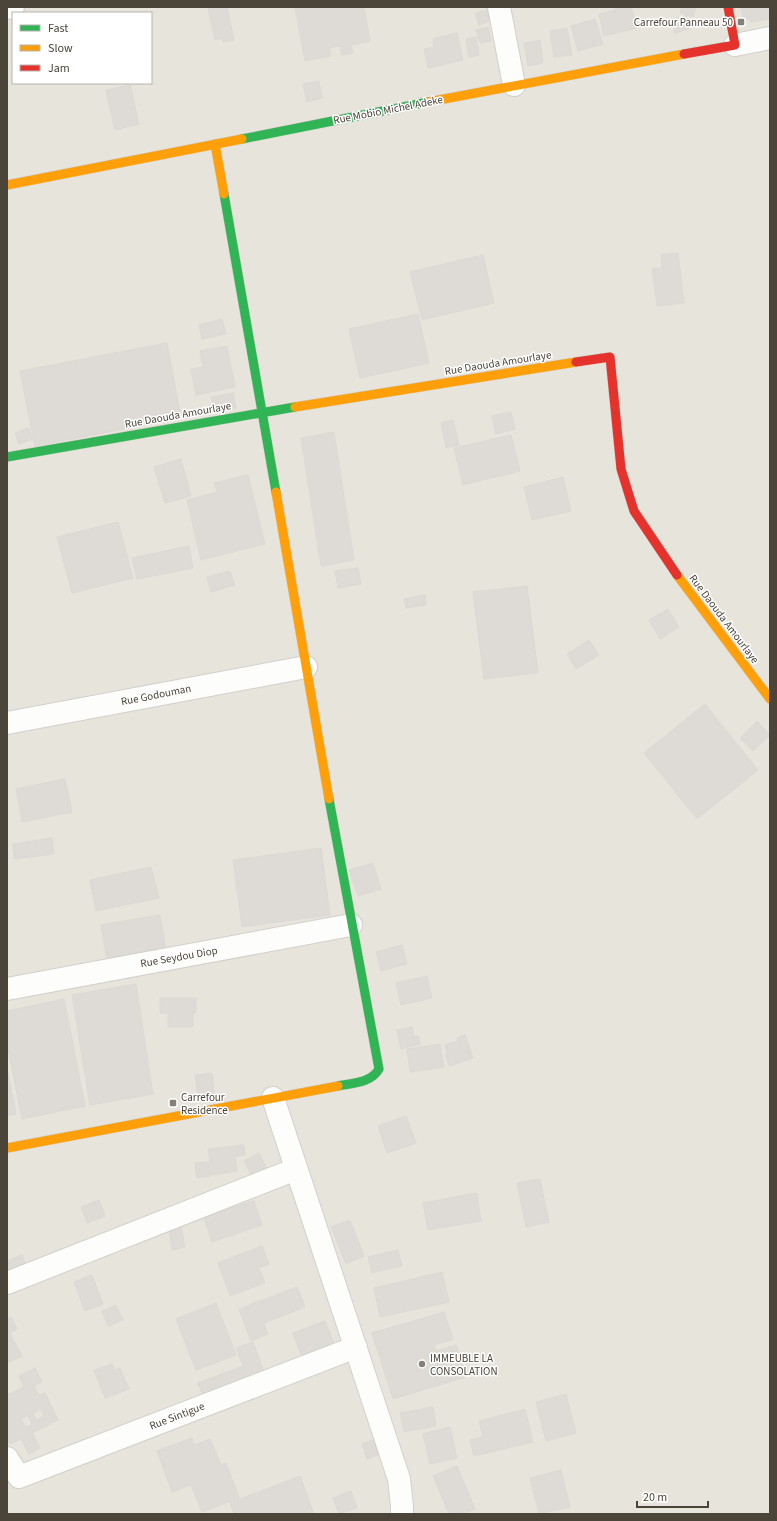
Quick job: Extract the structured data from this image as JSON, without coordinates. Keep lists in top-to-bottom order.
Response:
{
  "streets": {
    "street": [
      "Rue Mobio Michel Adeke",
      "Rue Daouda Amourlaye",
      "Rue Godouman",
      "Rue Seydou Diop",
      "Rue Sintigue"
    ]
  },
  "places": {
    "transit": ["Carrefour Panneau 50", "Carrefour Residence"],
    "other": ["IMMEUBLE LA CONSOLATION"]
  },
  "legend": ["Fast", "Slow", "Jam"],
  "scale_bar": "20 m"
}
